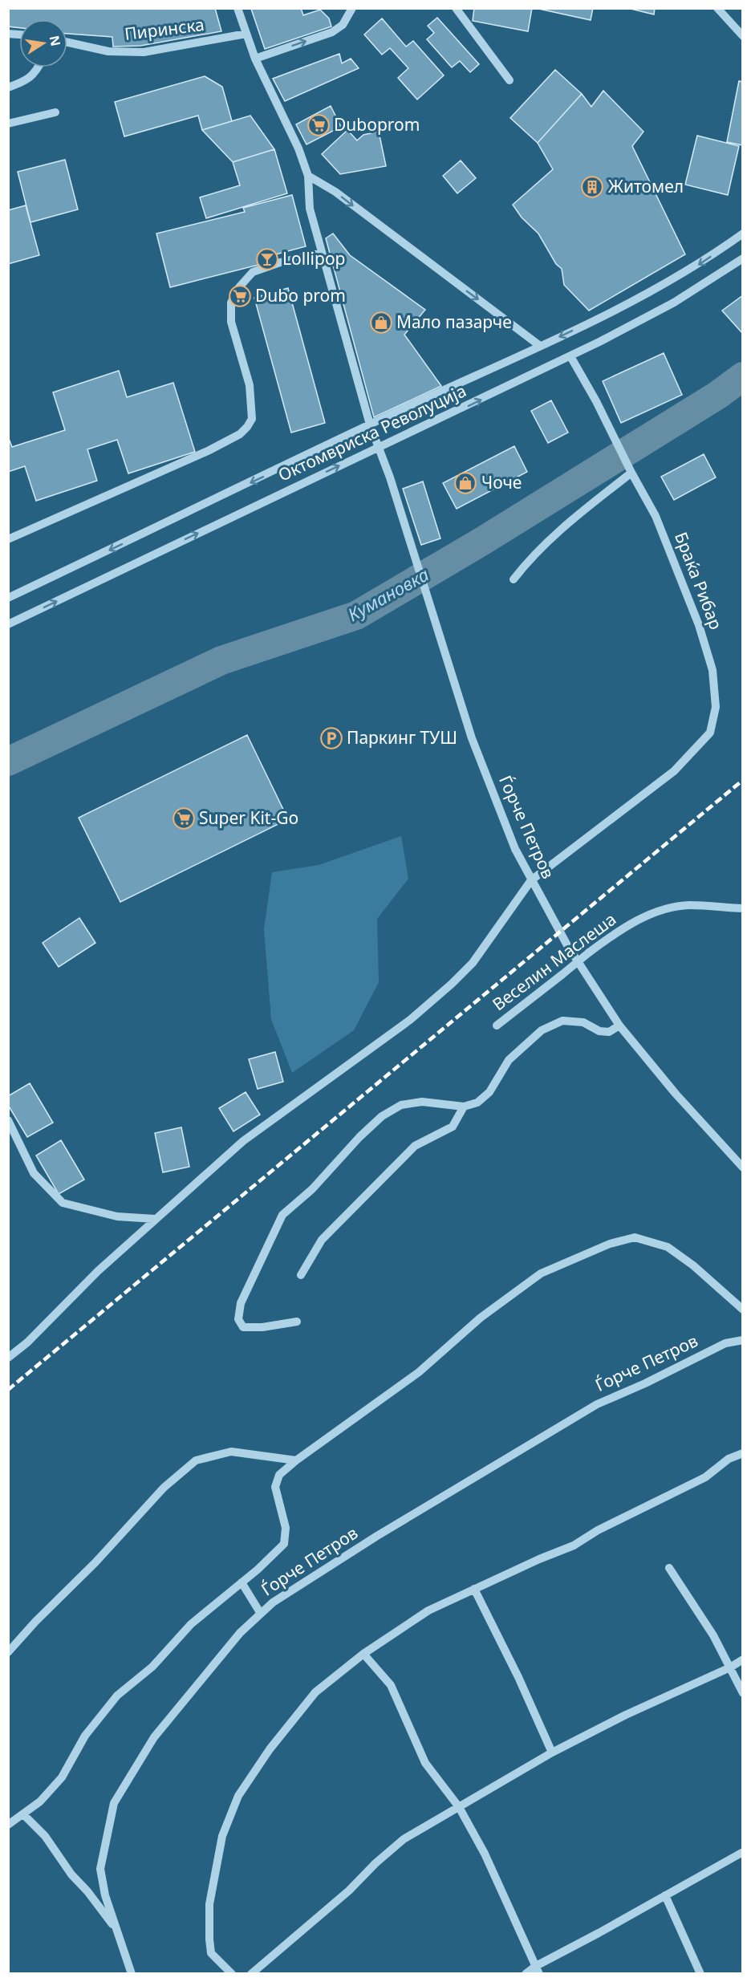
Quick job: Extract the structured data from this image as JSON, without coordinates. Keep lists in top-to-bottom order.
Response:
{
  "streets": {
    "street": [
      "Пиринска",
      "Октомвриска Револуција",
      "Браќа Рибар",
      "Ѓорче Петров",
      "Веселин Маслеша"
    ]
  },
  "crossings": [
    ["Пиринска", "Ѓорче Петров"],
    ["Октомвриска Револуција", "Браќа Рибар"],
    ["Октомвриска Револуција", "Ѓорче Петров"],
    ["Браќа Рибар", "Ѓорче Петров"]
  ],
  "water": ["Кумановка"],
  "places": {
    "supermarket": ["Duboprom", "Dubo prom", "Super Kit-Go"],
    "building": ["Житомел"],
    "bar": ["Lollipop"],
    "shop": ["Мало пазарче", "Чоче"],
    "parking": ["Паркинг ТУШ"]
  },
  "north": "right"
}
